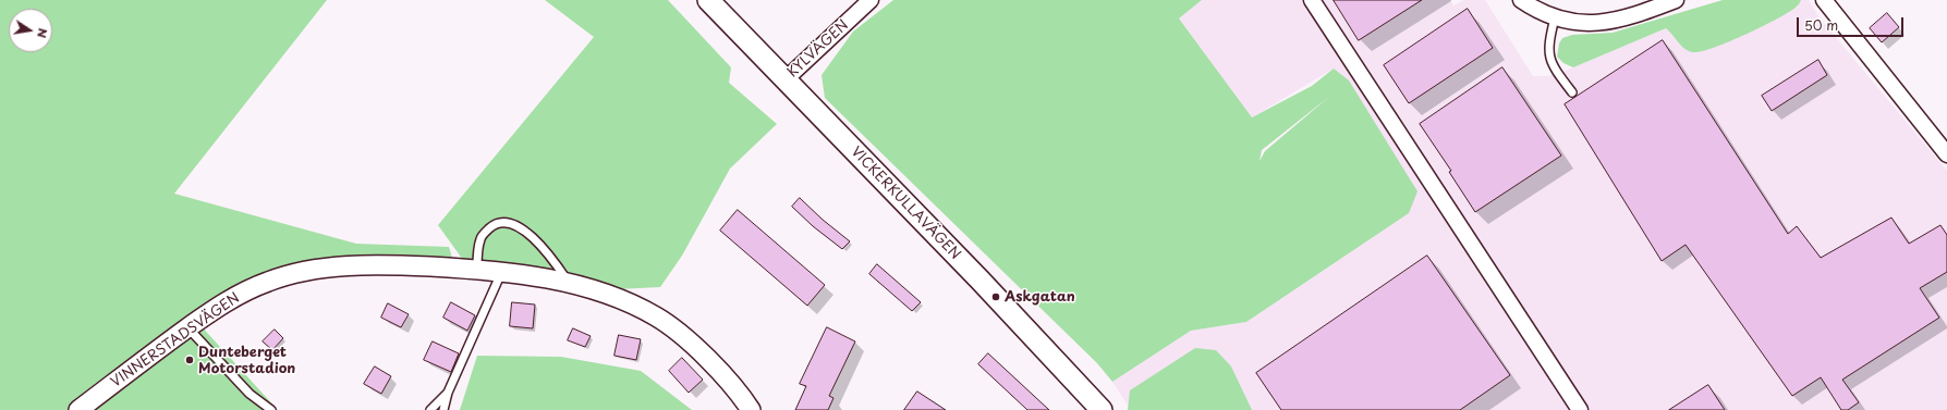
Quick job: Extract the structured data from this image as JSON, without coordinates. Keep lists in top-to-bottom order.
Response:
{
  "streets": {
    "main road": ["VICKERKULLAVÄGEN"],
    "street": ["KYLVÄGEN", "VINNERSTADSVÄGEN"]
  },
  "crossings": [
    ["KYLVÄGEN", "VICKERKULLAVÄGEN"]
  ],
  "places": ["Askgatan", "Dunteberget Motorstadion"],
  "scale_bar": "50 m",
  "north": "right"
}
